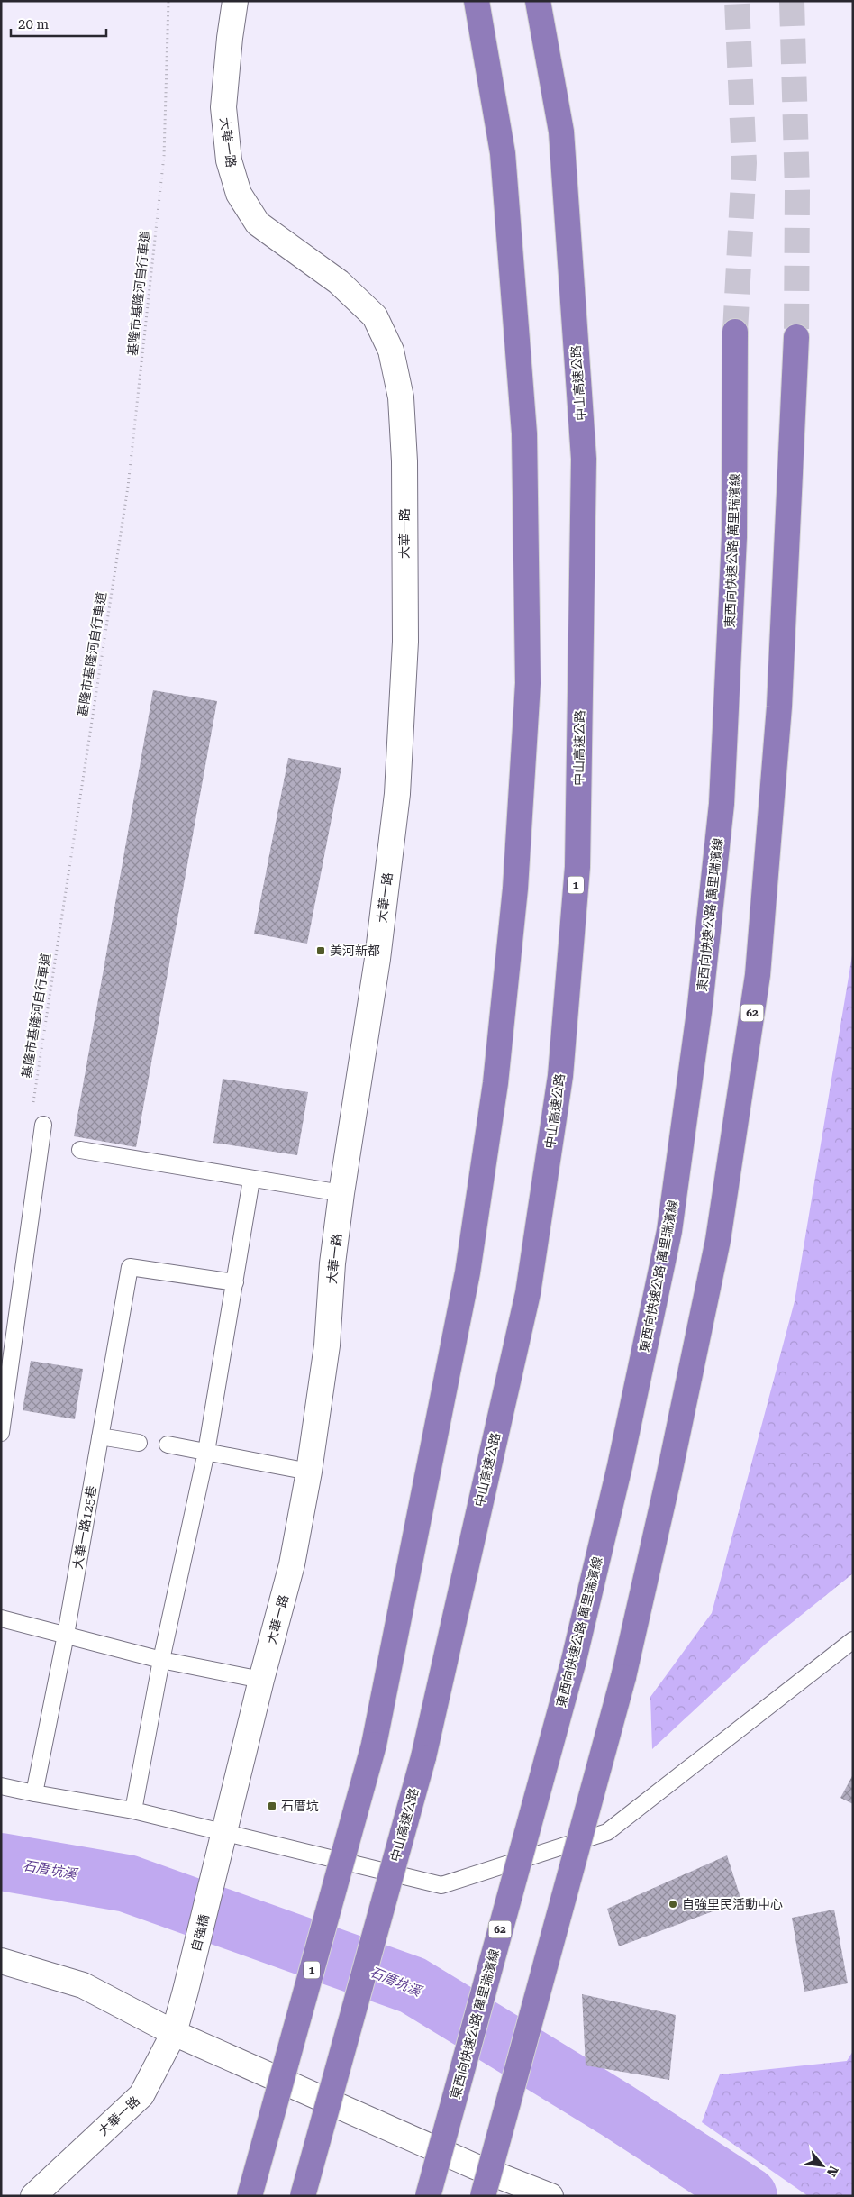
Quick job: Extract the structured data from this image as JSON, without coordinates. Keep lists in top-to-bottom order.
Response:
{
  "streets": {
    "highway": [
      "中山高速公路",
      "東西向快速公路 萬里瑞濱線",
      "1",
      "62"
    ],
    "street": ["大華一路", "自強橋"],
    "lane": ["大華一路125巷"],
    "path": ["基隆市基隆河自行車道"]
  },
  "crossings": [
    ["大華一路", "自強橋"]
  ],
  "water": ["石厝坑溪"],
  "places": {
    "transit": ["美河新都", "石厝坑"],
    "other": ["自強里民活動中心"]
  },
  "scale_bar": "20 m",
  "north": "bottom right"
}
